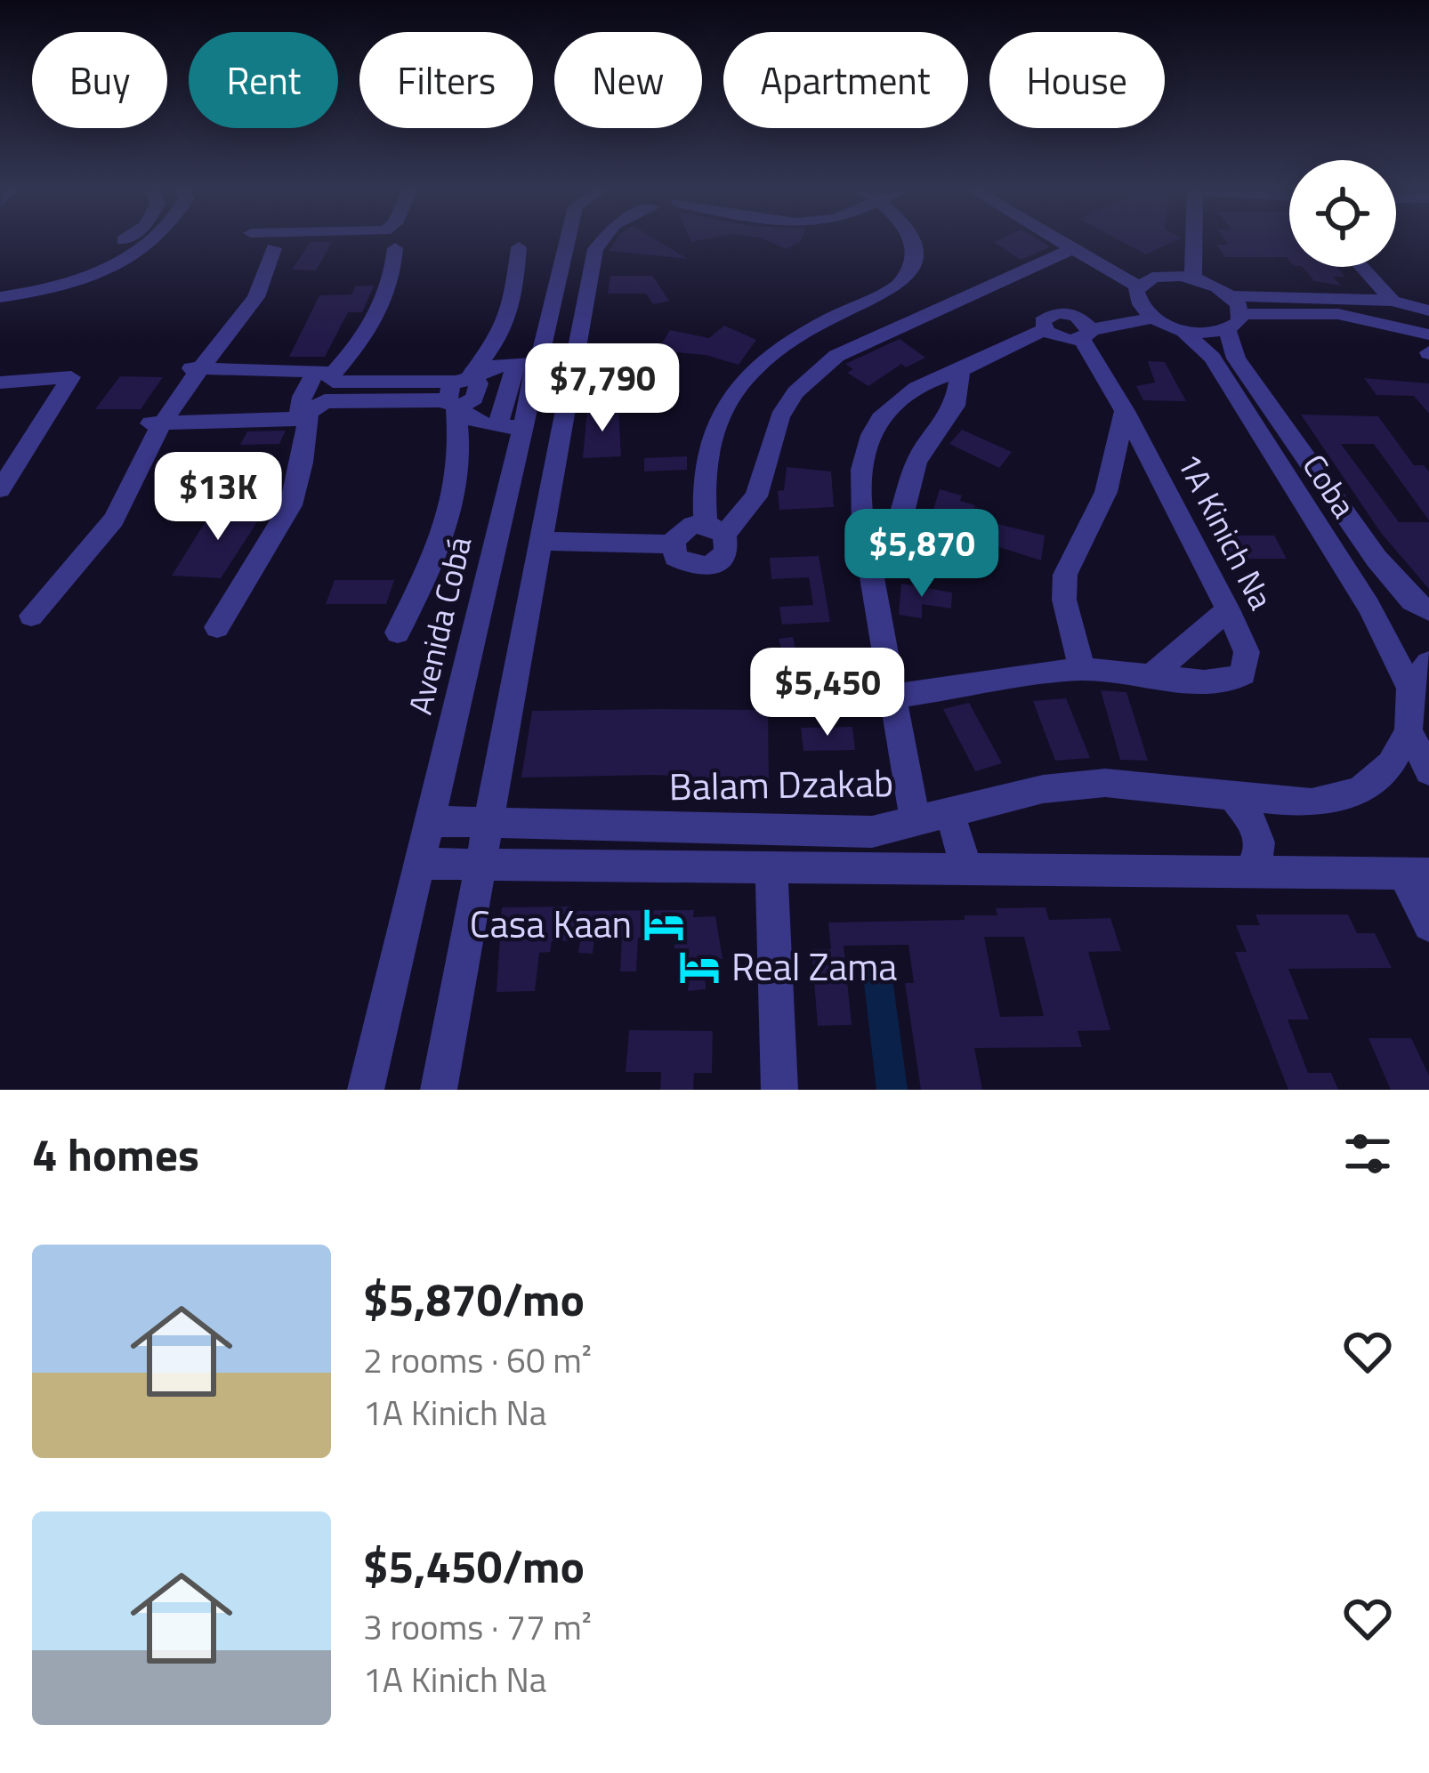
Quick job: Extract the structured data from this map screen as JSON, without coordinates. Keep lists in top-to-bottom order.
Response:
{
  "streets": {
    "street": [
      "Coba",
      "1A Kinich Na",
      "Avenida Cobá",
      "Balam Dzakab"
    ]
  },
  "crossings": [
    ["Avenida Cobá", "Balam Dzakab"]
  ],
  "places": {
    "hotel": ["Casa Kaan", "Real Zama"]
  },
  "page": {
    "chip": [
      "Buy",
      "Rent",
      "Filters",
      "New",
      "Apartment",
      "House"
    ],
    "price": [
      "$7,790",
      "$13K",
      "$5,870",
      "$5,450"
    ],
    "heading": "4 homes",
    "list": [
      {
        "name": "$5,870/mo",
        "note": "2 rooms · 60 m² · 1A Kinich Na"
      },
      {
        "name": "$5,450/mo",
        "note": "3 rooms · 77 m² · 1A Kinich Na"
      }
    ]
  }
}
